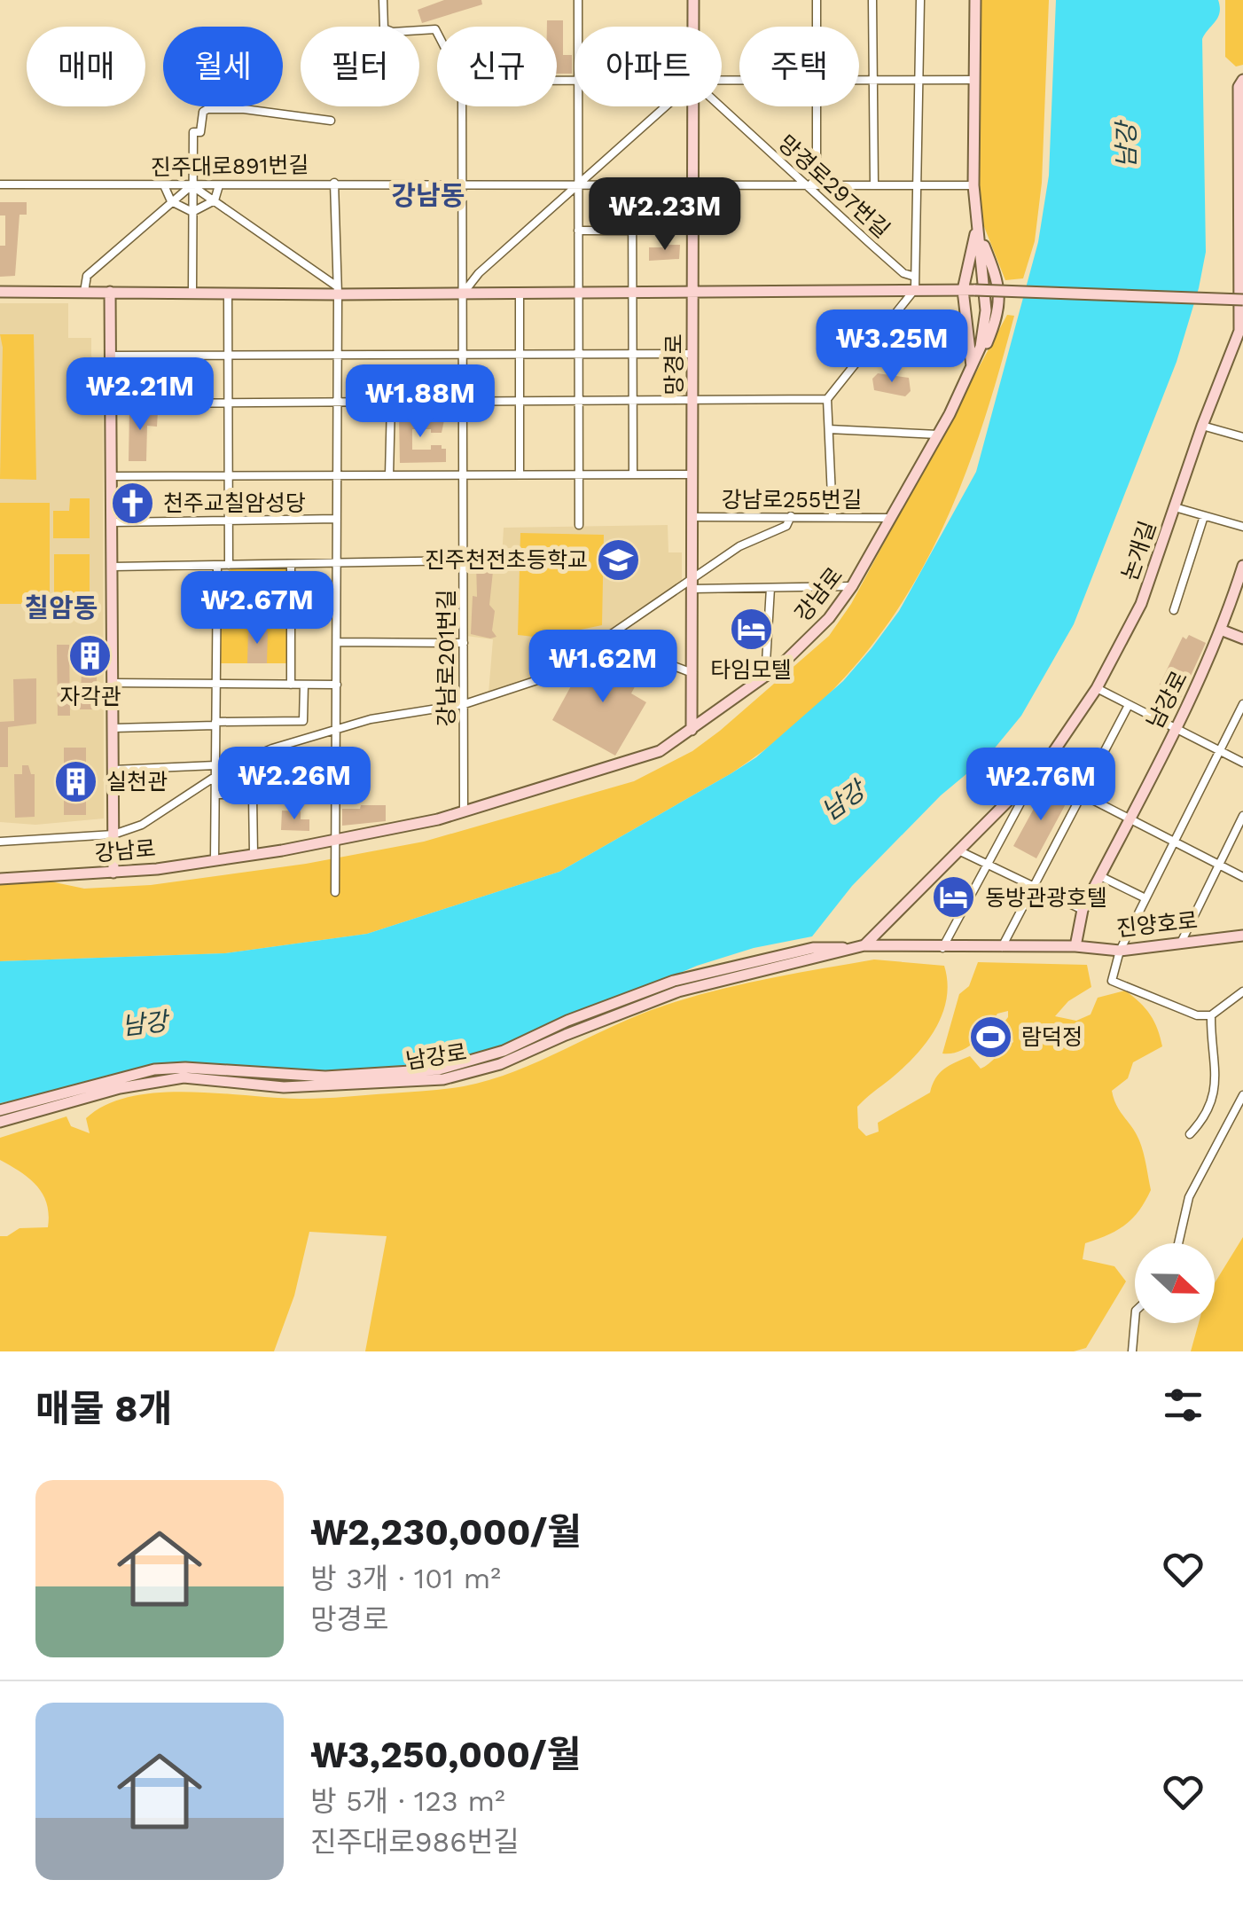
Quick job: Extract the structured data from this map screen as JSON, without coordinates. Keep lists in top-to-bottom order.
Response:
{
  "streets": {
    "street": [
      "진주대로891번길",
      "망경로297번길",
      "망경로",
      "강남로255번길",
      "논개길",
      "강남로",
      "강남로201번길",
      "남강로",
      "진양호로"
    ]
  },
  "crossings": [
    ["진주대로891번길", "망경로297번길"],
    ["진주대로891번길", "망경로"],
    ["망경로", "강남로255번길"],
    ["망경로", "강남로"],
    ["강남로255번길", "강남로"],
    ["논개길", "남강로"],
    ["강남로", "강남로201번길"],
    ["남강로", "진양호로"]
  ],
  "districts": ["강남동", "칠암동"],
  "water": ["남강"],
  "places": {
    "church": ["천주교칠암성당"],
    "school or university": ["진주천전초등학교"],
    "hotel": ["타임모텔", "동방관광호텔"],
    "building": ["자각관", "실천관"],
    "sports": ["람덕정"]
  },
  "north": "right",
  "page": {
    "chip": [
      "매매",
      "월세",
      "필터",
      "신규",
      "아파트",
      "주택"
    ],
    "price": [
      "₩2.23M",
      "₩3.25M",
      "₩2.21M",
      "₩1.88M",
      "₩2.67M",
      "₩1.62M",
      "₩2.26M",
      "₩2.76M"
    ],
    "heading": "매물 8개",
    "list": [
      {
        "name": "₩2,230,000/월",
        "note": "방 3개 · 101 m² · 망경로"
      },
      {
        "name": "₩3,250,000/월",
        "note": "방 5개 · 123 m² · 진주대로986번길"
      }
    ]
  }
}
